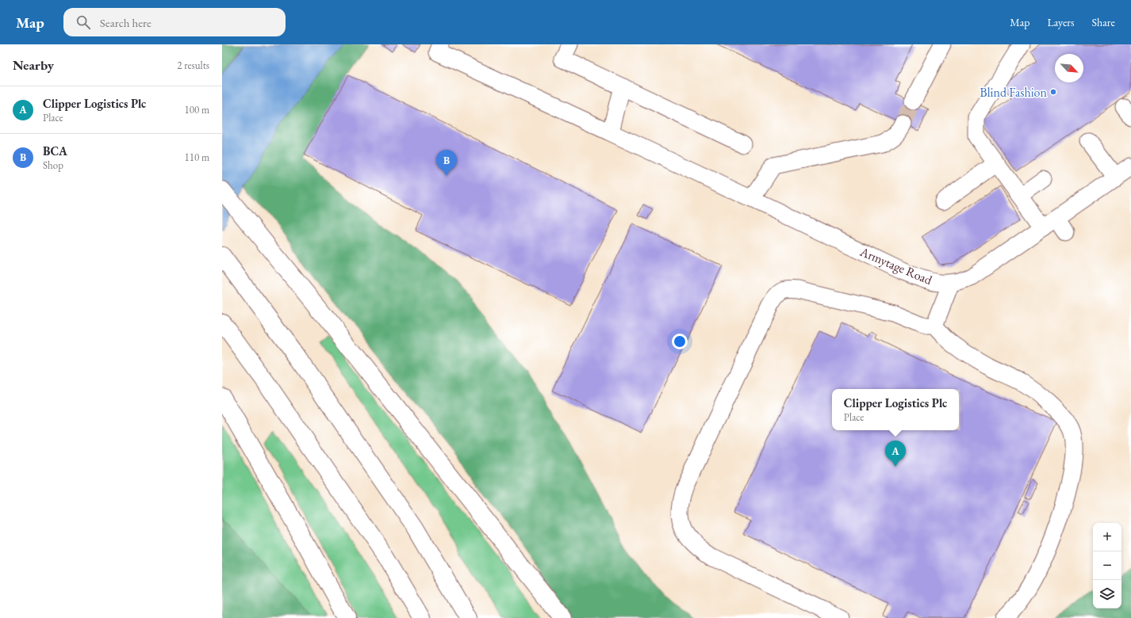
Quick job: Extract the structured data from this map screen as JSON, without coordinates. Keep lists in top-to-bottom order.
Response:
{
  "streets": {
    "street": ["Armytage Road"]
  },
  "places": ["Blind Fashion"],
  "north": "bottom right",
  "page": {
    "header": "Map",
    "search": "Search here",
    "nav": ["Map", "Layers", "Share"],
    "heading": ["Nearby", "2 results"],
    "list": [
      {
        "mark": "A",
        "name": "Clipper Logistics Plc",
        "note": "Place",
        "value": "100 m"
      },
      {
        "mark": "B",
        "name": "BCA",
        "note": "Shop",
        "value": "110 m"
      }
    ],
    "pins": ["B", "A"],
    "popup": ["Clipper Logistics Plc", "Place"],
    "map_buttons": ["+", "−"]
  }
}
